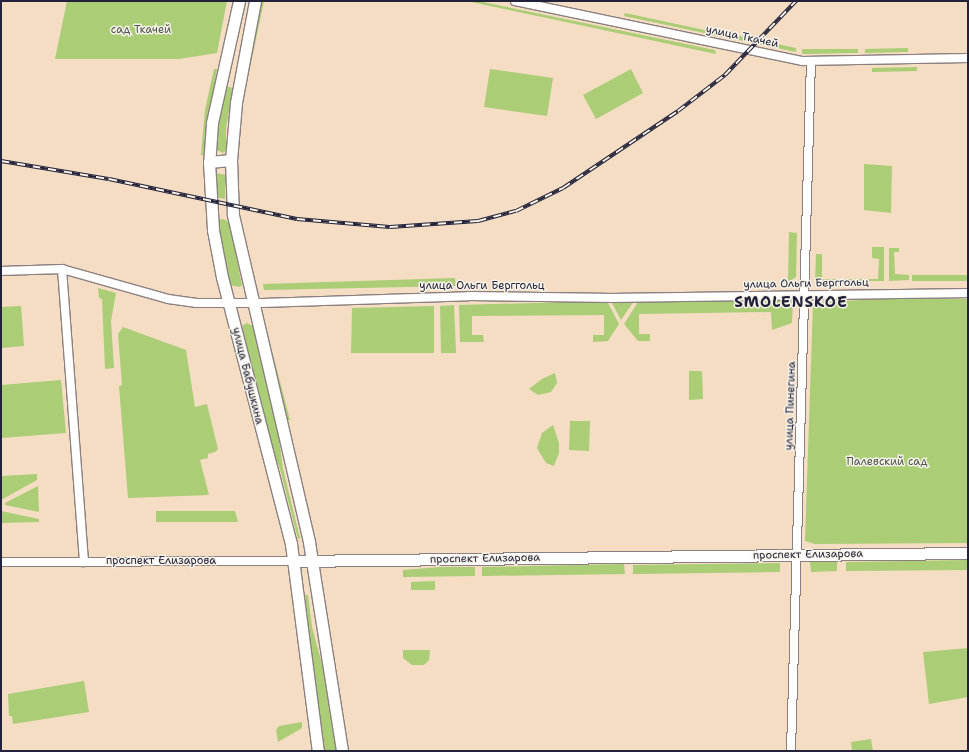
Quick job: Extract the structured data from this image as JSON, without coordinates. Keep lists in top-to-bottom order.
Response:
{
  "streets": {
    "street": [
      "улица Ткачей",
      "улица Ольги Берггольц",
      "улица Бабушкина",
      "улица Пинегина",
      "проспект Елизарова"
    ]
  },
  "crossings": [
    ["улица Ткачей", "улица Пинегина"],
    ["улица Ольги Берггольц", "улица Бабушкина"],
    ["улица Ольги Берггольц", "улица Пинегина"],
    ["улица Бабушкина", "проспект Елизарова"],
    ["улица Пинегина", "проспект Елизарова"]
  ],
  "districts": ["SMOLENSKOE"],
  "parks": ["сад Ткачей", "Палевский сад"]
}
